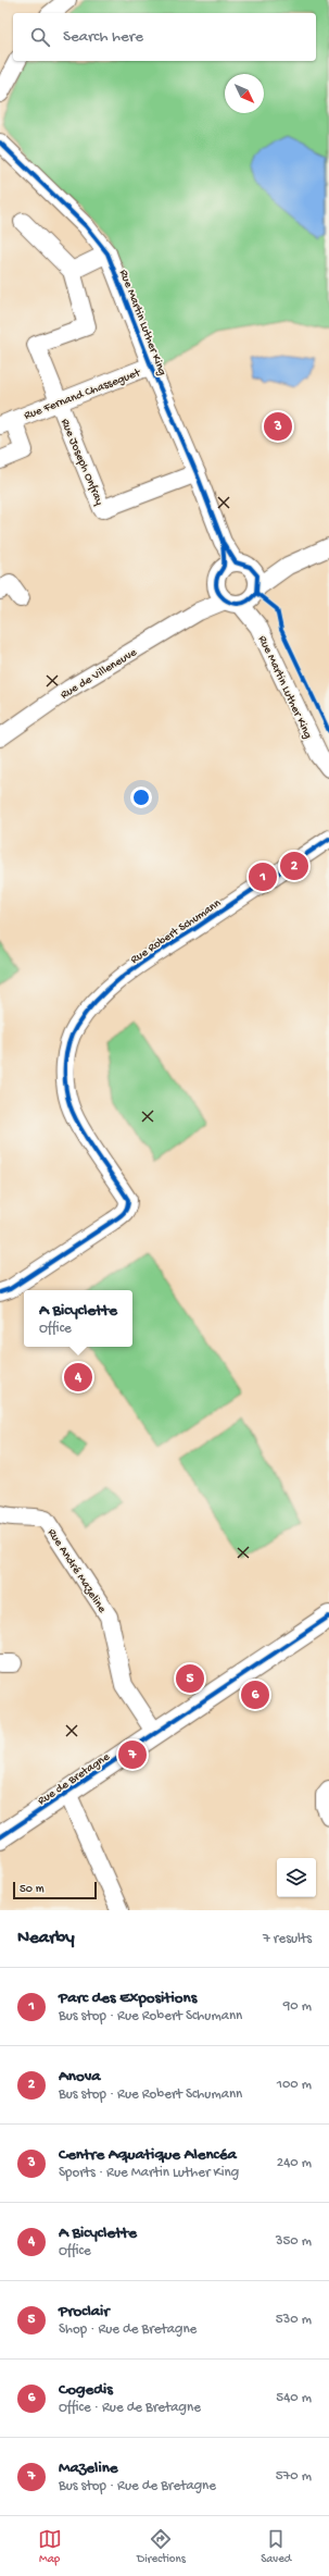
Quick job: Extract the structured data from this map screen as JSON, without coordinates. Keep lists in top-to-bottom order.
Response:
{
  "streets": {
    "main road": ["Rue de Bretagne"],
    "street": [
      "Rue Martin Luther King",
      "Rue Fernand Chasseguet",
      "Rue Joseph Onfray",
      "Rue de Villeneuve",
      "Rue Robert Schumann",
      "Rue André Mazeline"
    ]
  },
  "crossings": [
    ["Rue Martin Luther King", "Rue Fernand Chasseguet"],
    ["Rue Martin Luther King", "Rue Joseph Onfray"],
    ["Rue Martin Luther King", "Rue de Villeneuve"],
    ["Rue Fernand Chasseguet", "Rue Joseph Onfray"],
    ["Rue André Mazeline", "Rue de Bretagne"]
  ],
  "scale_bar": "50 m",
  "north": "bottom right",
  "page": {
    "search": "Search here",
    "pins": [
      "3",
      "2",
      "1",
      "4",
      "5",
      "6",
      "7"
    ],
    "popup": ["A Bicyclette", "Office"],
    "scale": "50 m",
    "heading": ["Nearby", "7 results"],
    "list": [
      {
        "mark": "1",
        "name": "Parc des Expositions",
        "note": "Bus stop · Rue Robert Schumann",
        "value": "90 m"
      },
      {
        "mark": "2",
        "name": "Anova",
        "note": "Bus stop · Rue Robert Schumann",
        "value": "100 m"
      },
      {
        "mark": "3",
        "name": "Centre Aquatique Alencéa",
        "note": "Sports · Rue Martin Luther King",
        "value": "240 m"
      },
      {
        "mark": "4",
        "name": "A Bicyclette",
        "note": "Office",
        "value": "350 m"
      },
      {
        "mark": "5",
        "name": "Proclair",
        "note": "Shop · Rue de Bretagne",
        "value": "530 m"
      },
      {
        "mark": "6",
        "name": "Cogedis",
        "note": "Office · Rue de Bretagne",
        "value": "540 m"
      },
      {
        "mark": "7",
        "name": "Mazeline",
        "note": "Bus stop · Rue de Bretagne",
        "value": "570 m"
      }
    ],
    "nav": ["Map", "Directions", "Saved"]
  }
}
